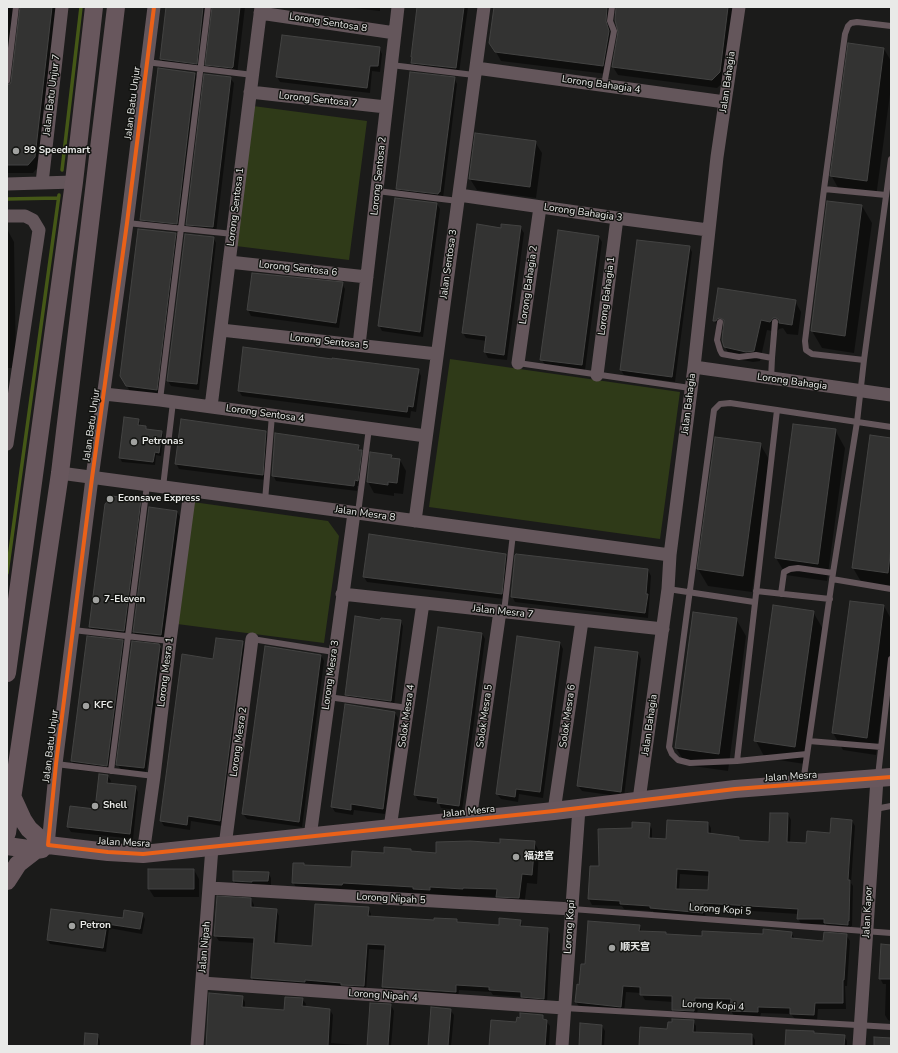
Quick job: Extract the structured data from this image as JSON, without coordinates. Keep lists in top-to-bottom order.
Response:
{
  "streets": {
    "main road": ["Jalan Mesra"],
    "street": [
      "Lorong Sentosa 8",
      "Jalan Bahagia",
      "Lorong Bahagia 4",
      "Jalan Batu Unjur 7",
      "Lorong Sentosa 7",
      "Jalan Batu Unjur",
      "Lorong Sentosa 2",
      "Lorong Sentosa 1",
      "Lorong Bahagia 3",
      "Jalan Sentosa 3",
      "Lorong Sentosa 6",
      "Lorong Bahagia 2",
      "Lorong Bahagia 1",
      "Lorong Sentosa 5",
      "Lorong Bahagia",
      "Lorong Sentosa 4",
      "Jalan Mesra 8",
      "Jalan Mesra 7",
      "Lorong Mesra 1",
      "Lorong Mesra 3",
      "Solok Mesra 4",
      "Solok Mesra 5",
      "Solok Mesra 6",
      "Lorong Mesra 2",
      "Lorong Nipah 5",
      "Jalan Kapor",
      "Lorong Kopi",
      "Jalan Nipah",
      "Lorong Nipah 4"
    ],
    "lane": ["Lorong Kopi 5", "Lorong Kopi 4"]
  },
  "crossings": [
    ["Lorong Sentosa 8", "Lorong Sentosa 2"],
    ["Lorong Sentosa 8", "Lorong Sentosa 1"],
    ["Jalan Bahagia", "Lorong Bahagia 4"],
    ["Jalan Bahagia", "Lorong Bahagia 3"],
    ["Jalan Bahagia", "Lorong Bahagia"],
    ["Jalan Bahagia", "Jalan Mesra 8"],
    ["Jalan Bahagia", "Jalan Mesra 7"],
    ["Jalan Bahagia", "Jalan Mesra"],
    ["Lorong Bahagia 4", "Jalan Sentosa 3"],
    ["Lorong Sentosa 7", "Lorong Sentosa 2"],
    ["Lorong Sentosa 7", "Lorong Sentosa 1"],
    ["Jalan Batu Unjur", "Lorong Sentosa 4"],
    ["Jalan Batu Unjur", "Jalan Mesra 8"],
    ["Jalan Batu Unjur", "Jalan Mesra"],
    ["Lorong Sentosa 2", "Lorong Sentosa 6"],
    ["Lorong Sentosa 2", "Lorong Sentosa 5"],
    ["Lorong Sentosa 1", "Lorong Sentosa 6"],
    ["Lorong Sentosa 1", "Lorong Sentosa 5"],
    ["Lorong Sentosa 1", "Lorong Sentosa 4"],
    ["Lorong Bahagia 3", "Jalan Sentosa 3"],
    ["Lorong Bahagia 3", "Lorong Bahagia 2"],
    ["Lorong Bahagia 3", "Lorong Bahagia 1"],
    ["Jalan Sentosa 3", "Lorong Sentosa 5"],
    ["Jalan Sentosa 3", "Lorong Sentosa 4"],
    ["Jalan Sentosa 3", "Jalan Mesra 8"],
    ["Jalan Mesra 8", "Lorong Mesra 1"],
    ["Jalan Mesra 8", "Lorong Mesra 3"],
    ["Jalan Mesra 7", "Lorong Mesra 3"],
    ["Jalan Mesra 7", "Solok Mesra 4"],
    ["Jalan Mesra 7", "Solok Mesra 5"],
    ["Jalan Mesra 7", "Solok Mesra 6"],
    ["Lorong Mesra 1", "Jalan Mesra"],
    ["Lorong Mesra 3", "Jalan Mesra"],
    ["Solok Mesra 4", "Jalan Mesra"],
    ["Solok Mesra 5", "Jalan Mesra"],
    ["Solok Mesra 6", "Jalan Mesra"],
    ["Lorong Mesra 2", "Jalan Mesra"],
    ["Lorong Mesra 2", "Jalan Nipah"],
    ["Jalan Mesra", "Jalan Kapor"],
    ["Jalan Mesra", "Lorong Kopi"],
    ["Jalan Mesra", "Jalan Nipah"],
    ["Lorong Nipah 5", "Lorong Kopi 5"],
    ["Lorong Nipah 5", "Lorong Kopi"],
    ["Lorong Nipah 5", "Jalan Nipah"],
    ["Lorong Kopi 5", "Jalan Kapor"],
    ["Lorong Kopi 5", "Lorong Kopi"],
    ["Jalan Kapor", "Lorong Kopi 4"],
    ["Lorong Kopi", "Lorong Nipah 4"],
    ["Lorong Kopi", "Lorong Kopi 4"],
    ["Jalan Nipah", "Lorong Nipah 4"],
    ["Lorong Nipah 4", "Lorong Kopi 4"]
  ],
  "places": [
    "99 Speedmart",
    "Petronas",
    "Econsave Express",
    "7-Eleven",
    "KFC",
    "Shell",
    "福进宫",
    "Petron",
    "顺天宫"
  ]
}
